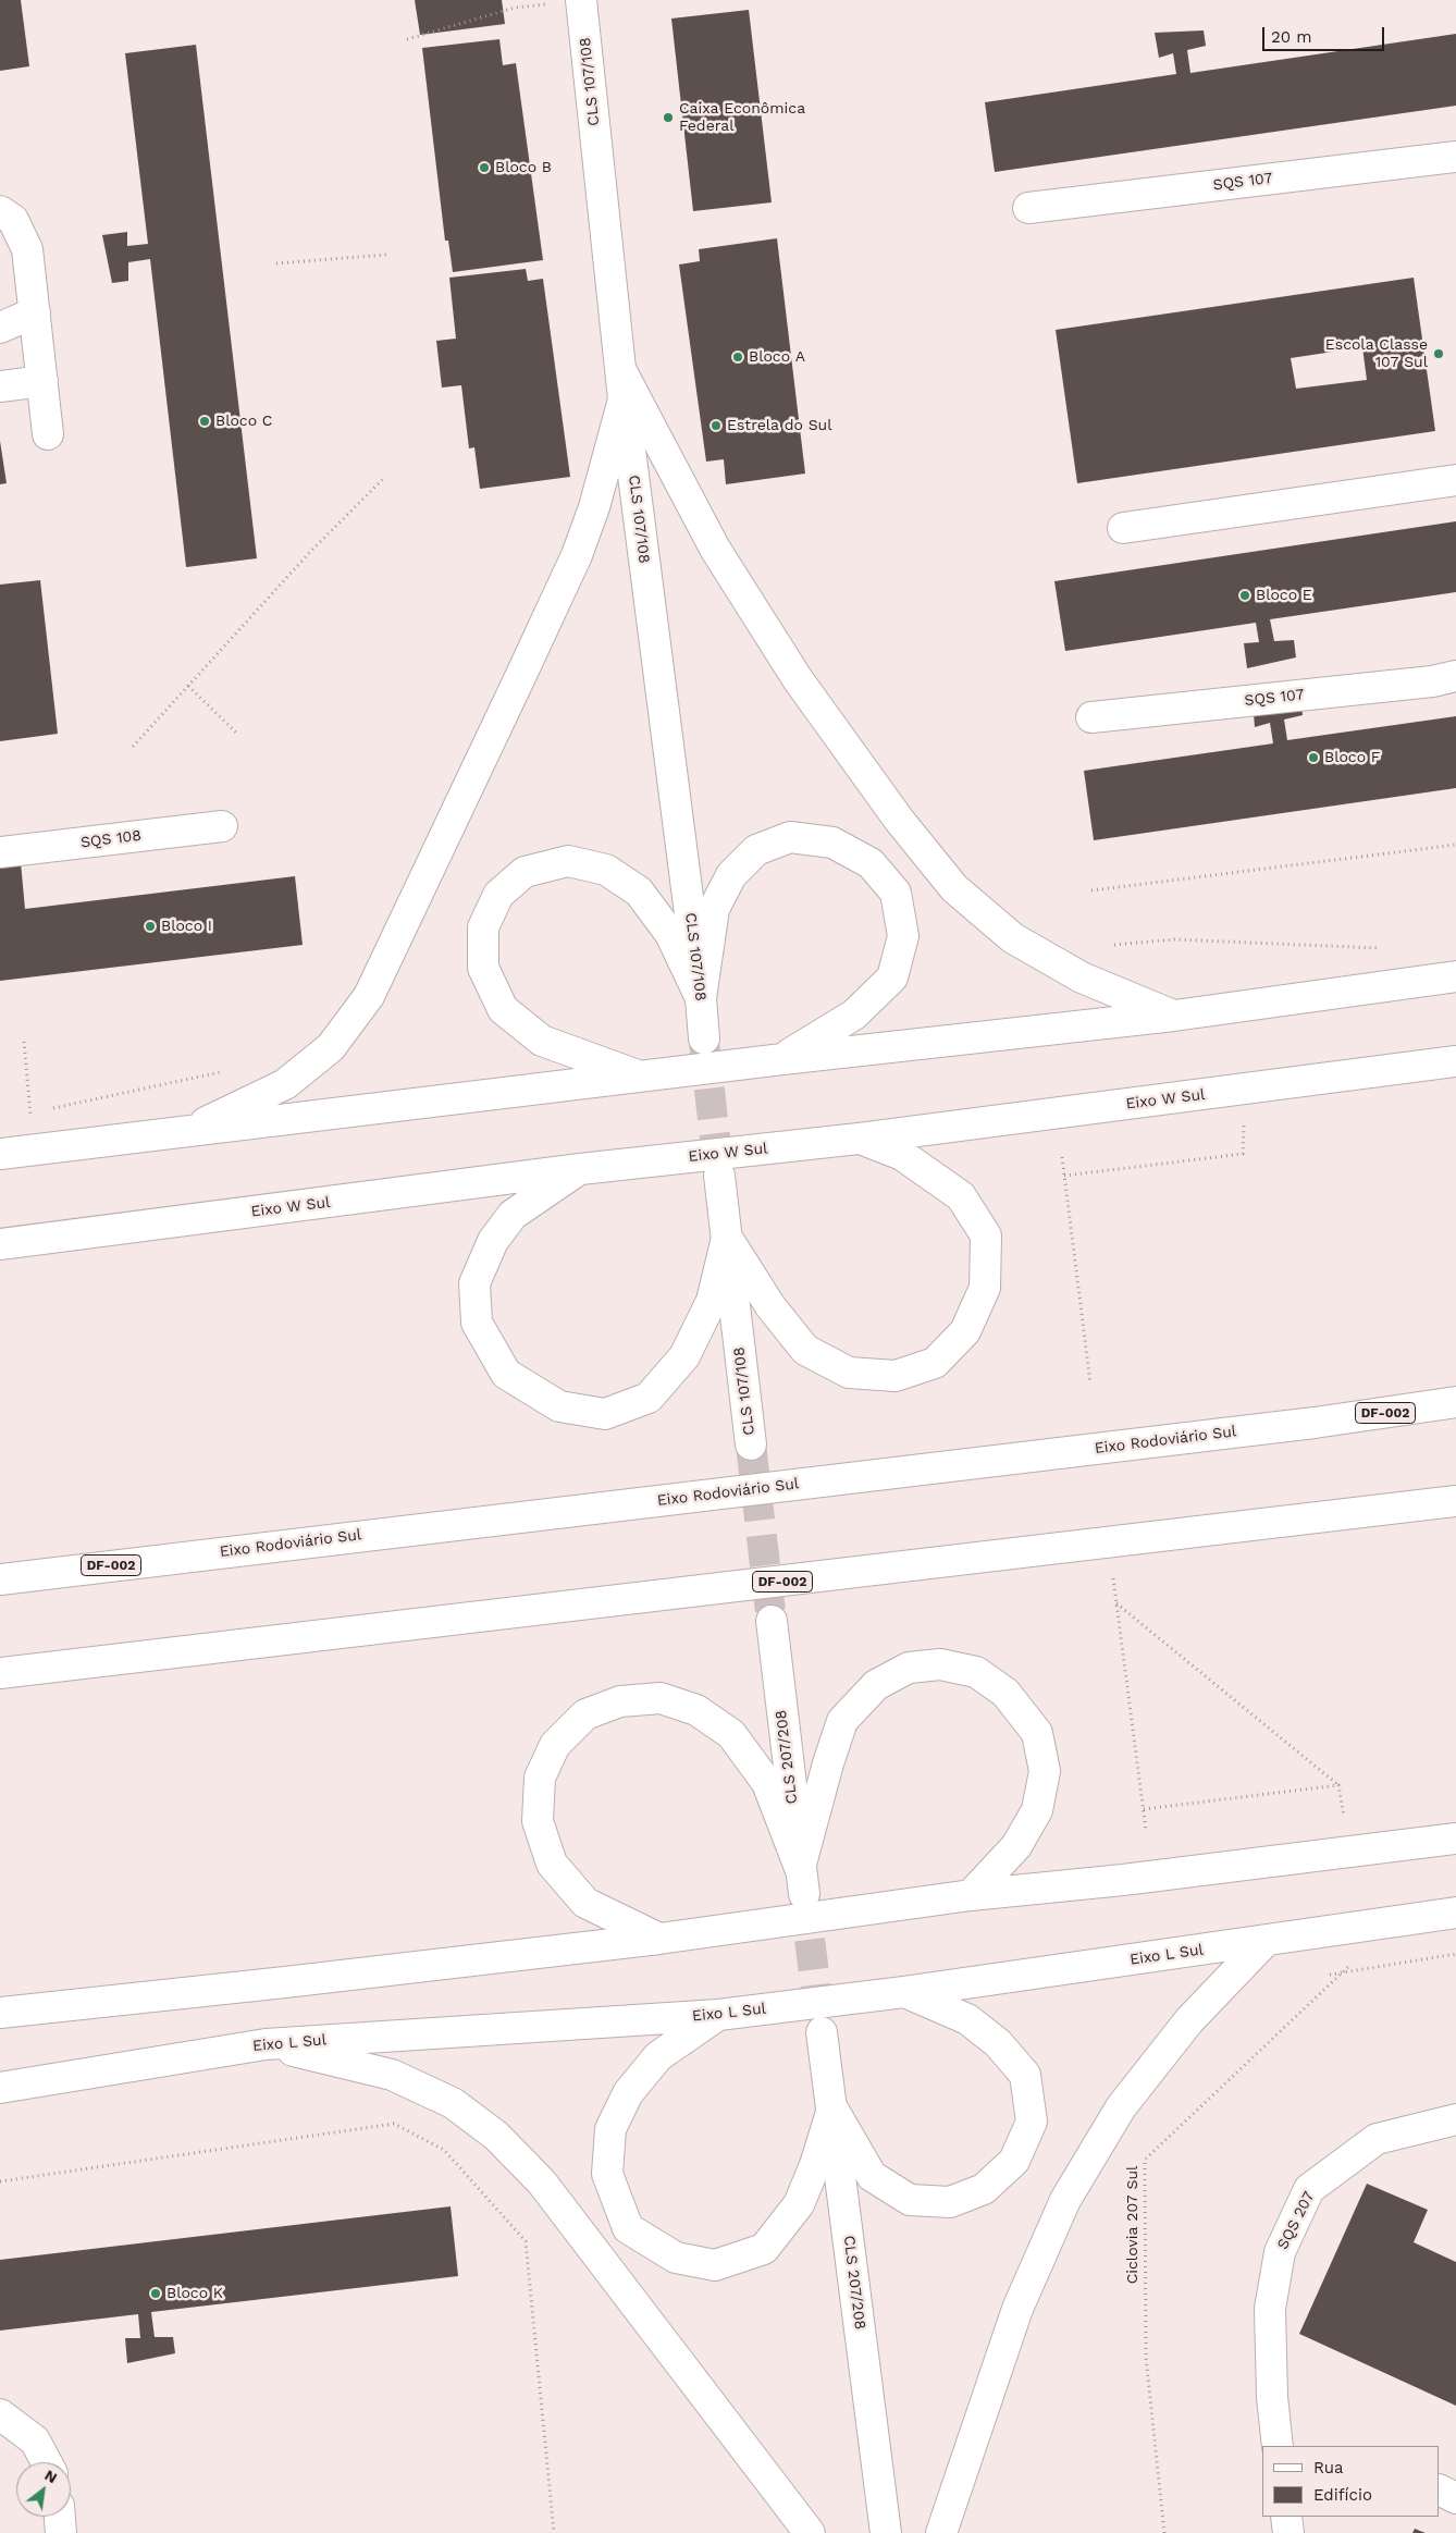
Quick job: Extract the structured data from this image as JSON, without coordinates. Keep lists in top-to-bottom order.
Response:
{
  "streets": {
    "main road": [
      "CLS 107/108",
      "SQS 107",
      "SQS 108",
      "Eixo W Sul",
      "DF-002",
      "Eixo Rodoviário Sul",
      "CLS 207/208",
      "Eixo L Sul",
      "SQS 207"
    ],
    "path": ["Ciclovia 207 Sul"]
  },
  "crossings": [
    ["Eixo L Sul", "Ciclovia 207 Sul"]
  ],
  "places": [
    "Caixa Econômica Federal",
    "Bloco B",
    "Escola Classe 107 Sul",
    "Bloco A",
    "Bloco C",
    "Estrela do Sul",
    "Bloco E",
    "Bloco F",
    "Bloco I",
    "Bloco K"
  ],
  "legend": ["Rua", "Edifício"],
  "scale_bar": "20 m",
  "north": "top right"
}
